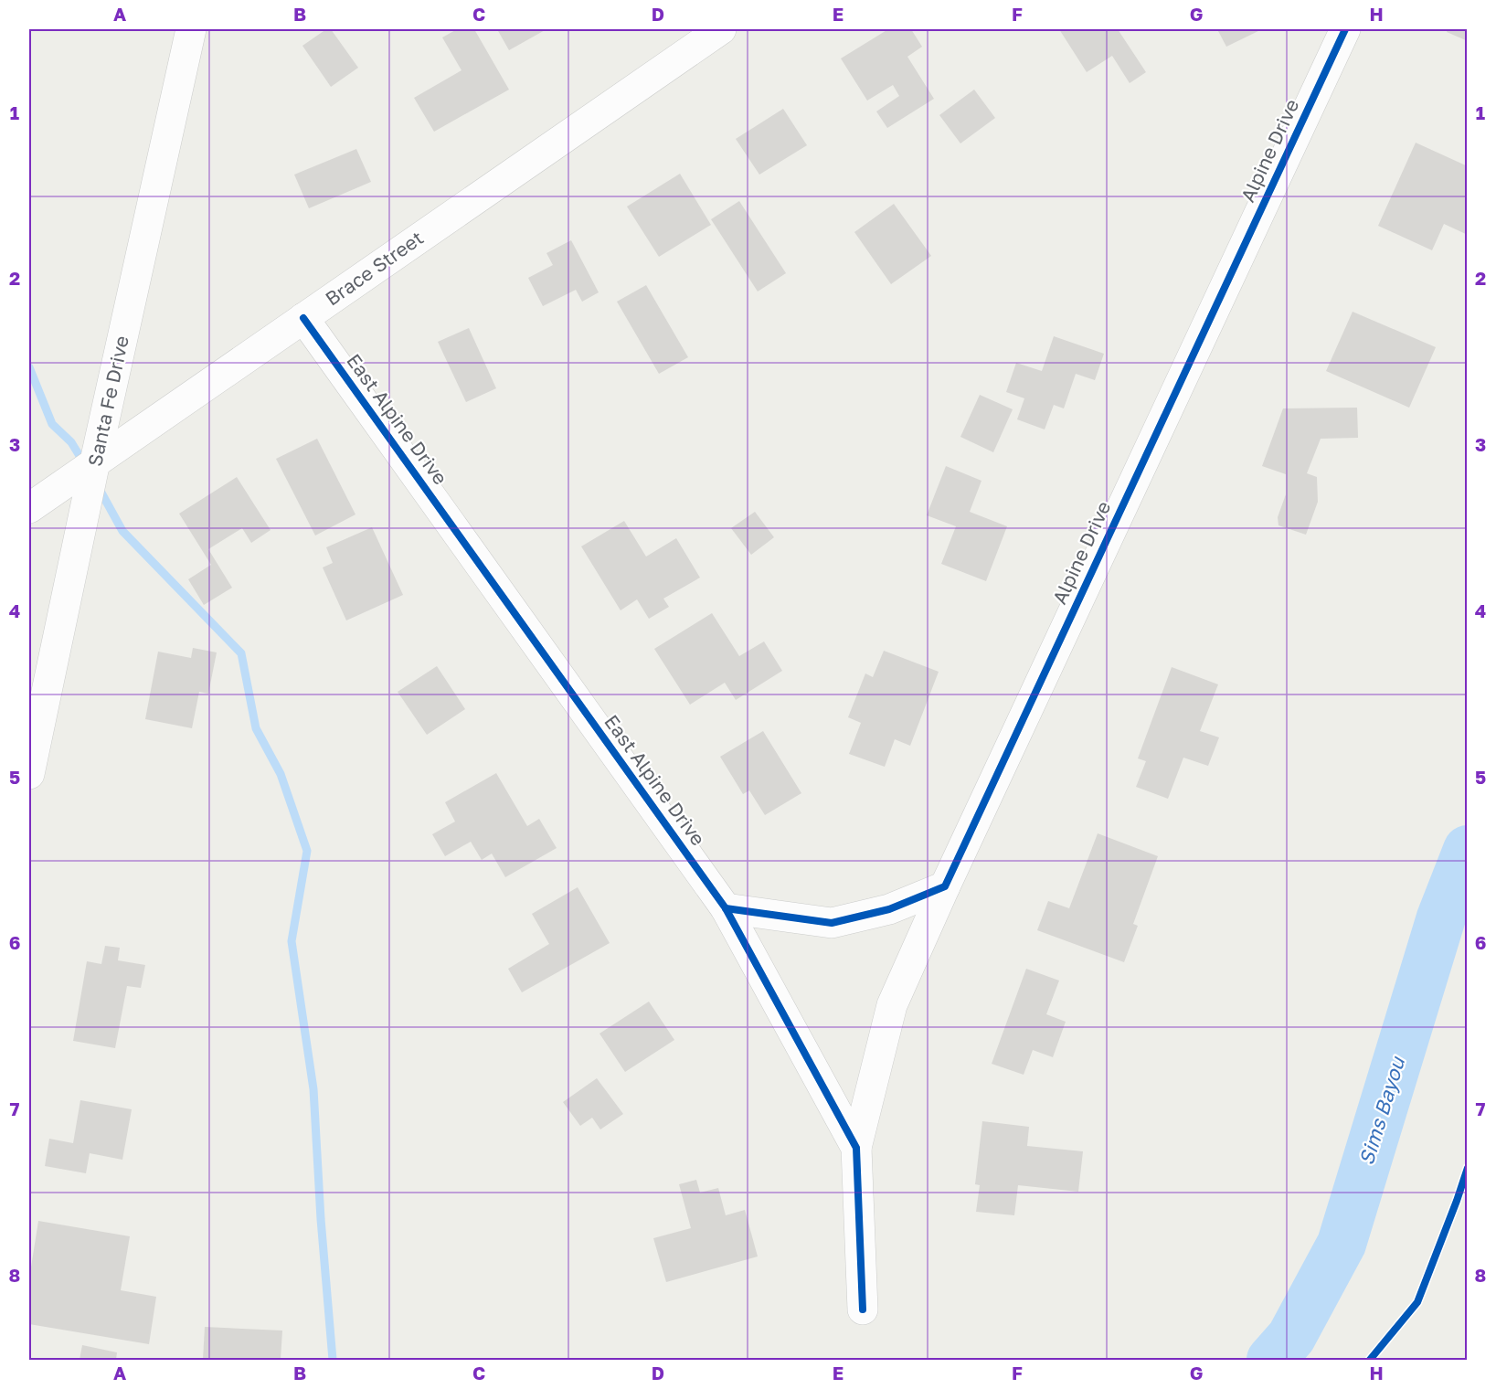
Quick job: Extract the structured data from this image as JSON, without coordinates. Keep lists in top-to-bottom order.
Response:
{
  "streets": {
    "street": [
      "Alpine Drive",
      "Brace Street",
      "Santa Fe Drive",
      "East Alpine Drive"
    ]
  },
  "crossings": [
    ["Alpine Drive", "East Alpine Drive"],
    ["Brace Street", "Santa Fe Drive"],
    ["Brace Street", "East Alpine Drive"]
  ],
  "water": ["Sims Bayou"],
  "grid": {
    "columns": [
      "A",
      "B",
      "C",
      "D",
      "E",
      "F",
      "G",
      "H"
    ],
    "rows": [
      "1",
      "2",
      "3",
      "4",
      "5",
      "6",
      "7",
      "8"
    ]
  }
}
